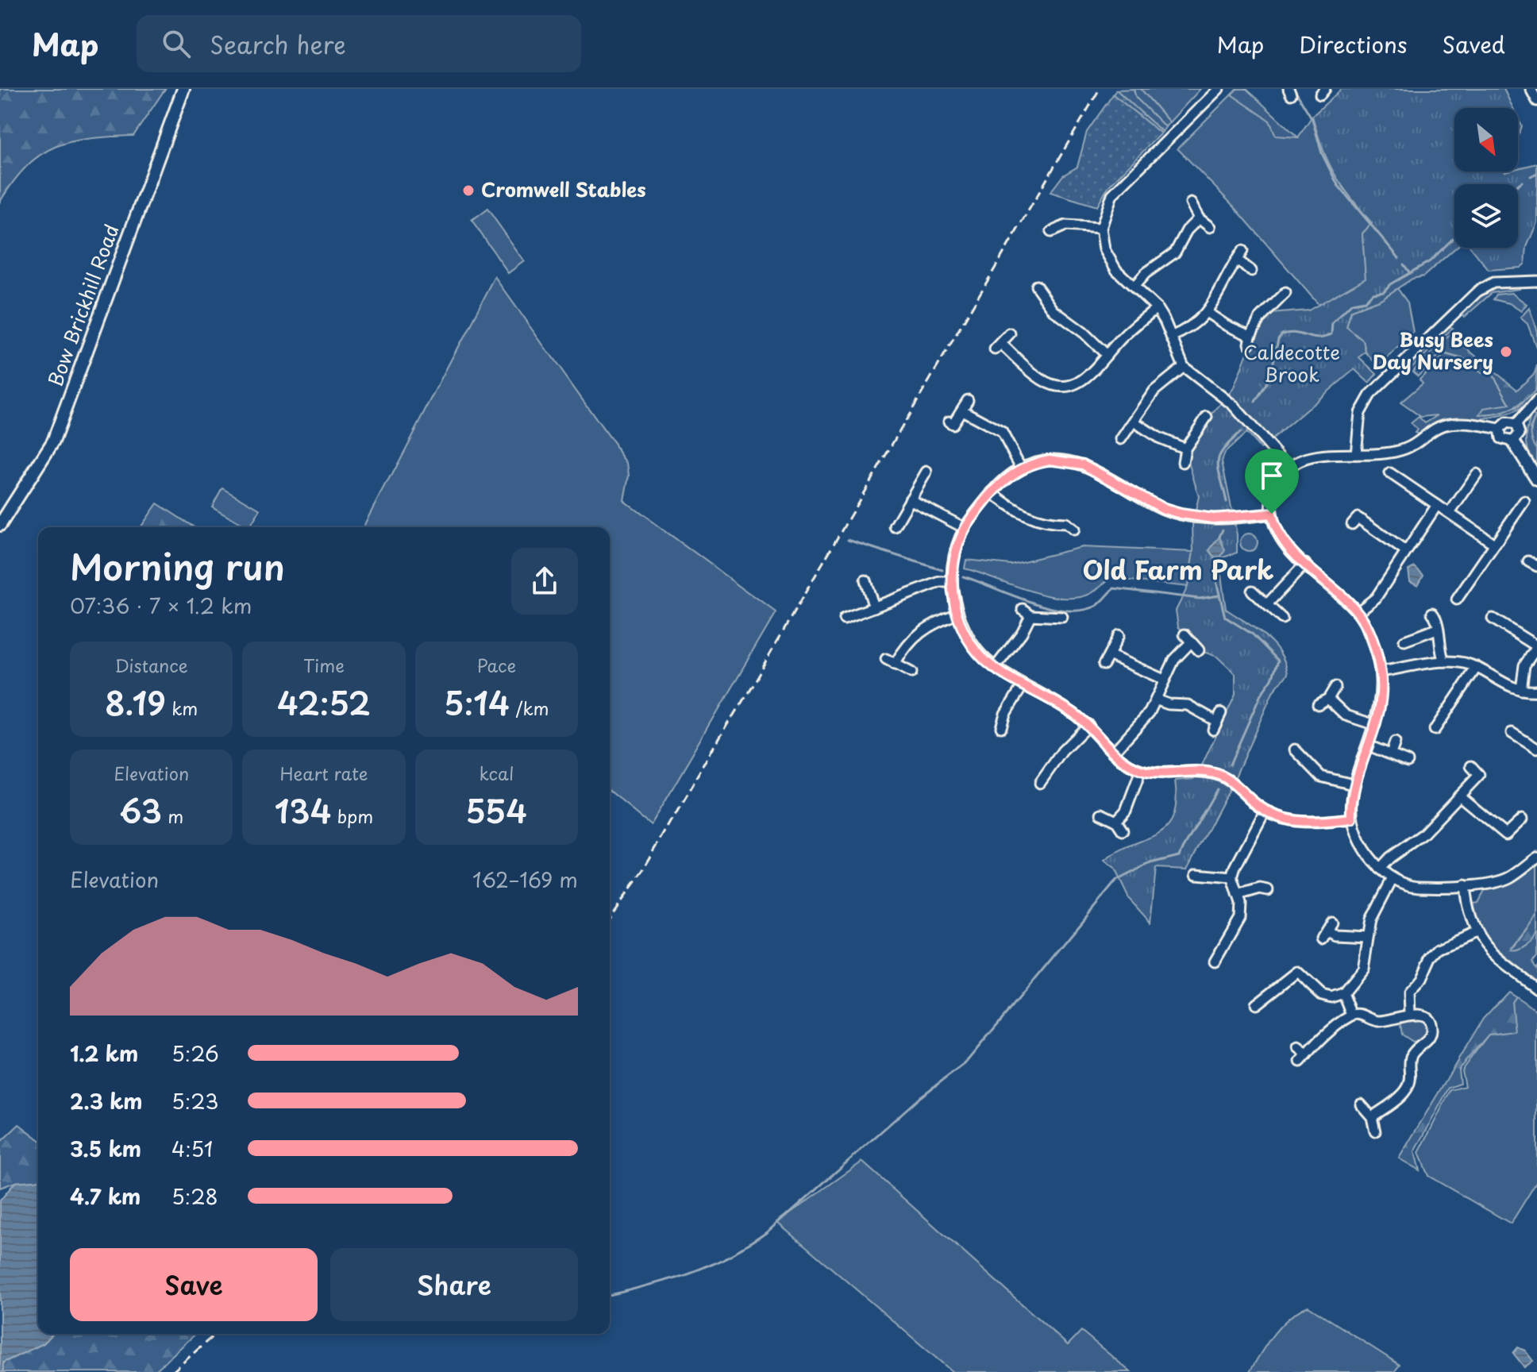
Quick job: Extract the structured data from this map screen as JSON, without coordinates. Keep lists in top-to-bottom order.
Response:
{
  "streets": {
    "street": ["Bow Brickhill Road"]
  },
  "districts": ["Old Farm Park"],
  "parks": ["Caldecotte Brook"],
  "places": ["Cromwell Stables", "Busy Bees Day Nursery"],
  "north": "bottom right",
  "page": {
    "header": "Map",
    "search": "Search here",
    "nav": ["Map", "Directions", "Saved"],
    "heading": ["Morning run", "07:36 · 7 × 1.2 km"],
    "stats": [
      ["Distance", "8.19 km"],
      ["Time", "42:52"],
      ["Pace", "5:14 /km"],
      ["Elevation", "63 m"],
      ["Heart rate", "134 bpm"],
      ["kcal", "554"]
    ],
    "chart": ["Elevation", "162–169 m"],
    "list": [
      {
        "name": "1.2 km",
        "note": "5:26"
      },
      {
        "name": "2.3 km",
        "note": "5:23"
      },
      {
        "name": "3.5 km",
        "note": "4:51"
      },
      {
        "name": "4.7 km",
        "note": "5:28"
      }
    ],
    "buttons": ["Save", "Share"]
  }
}
